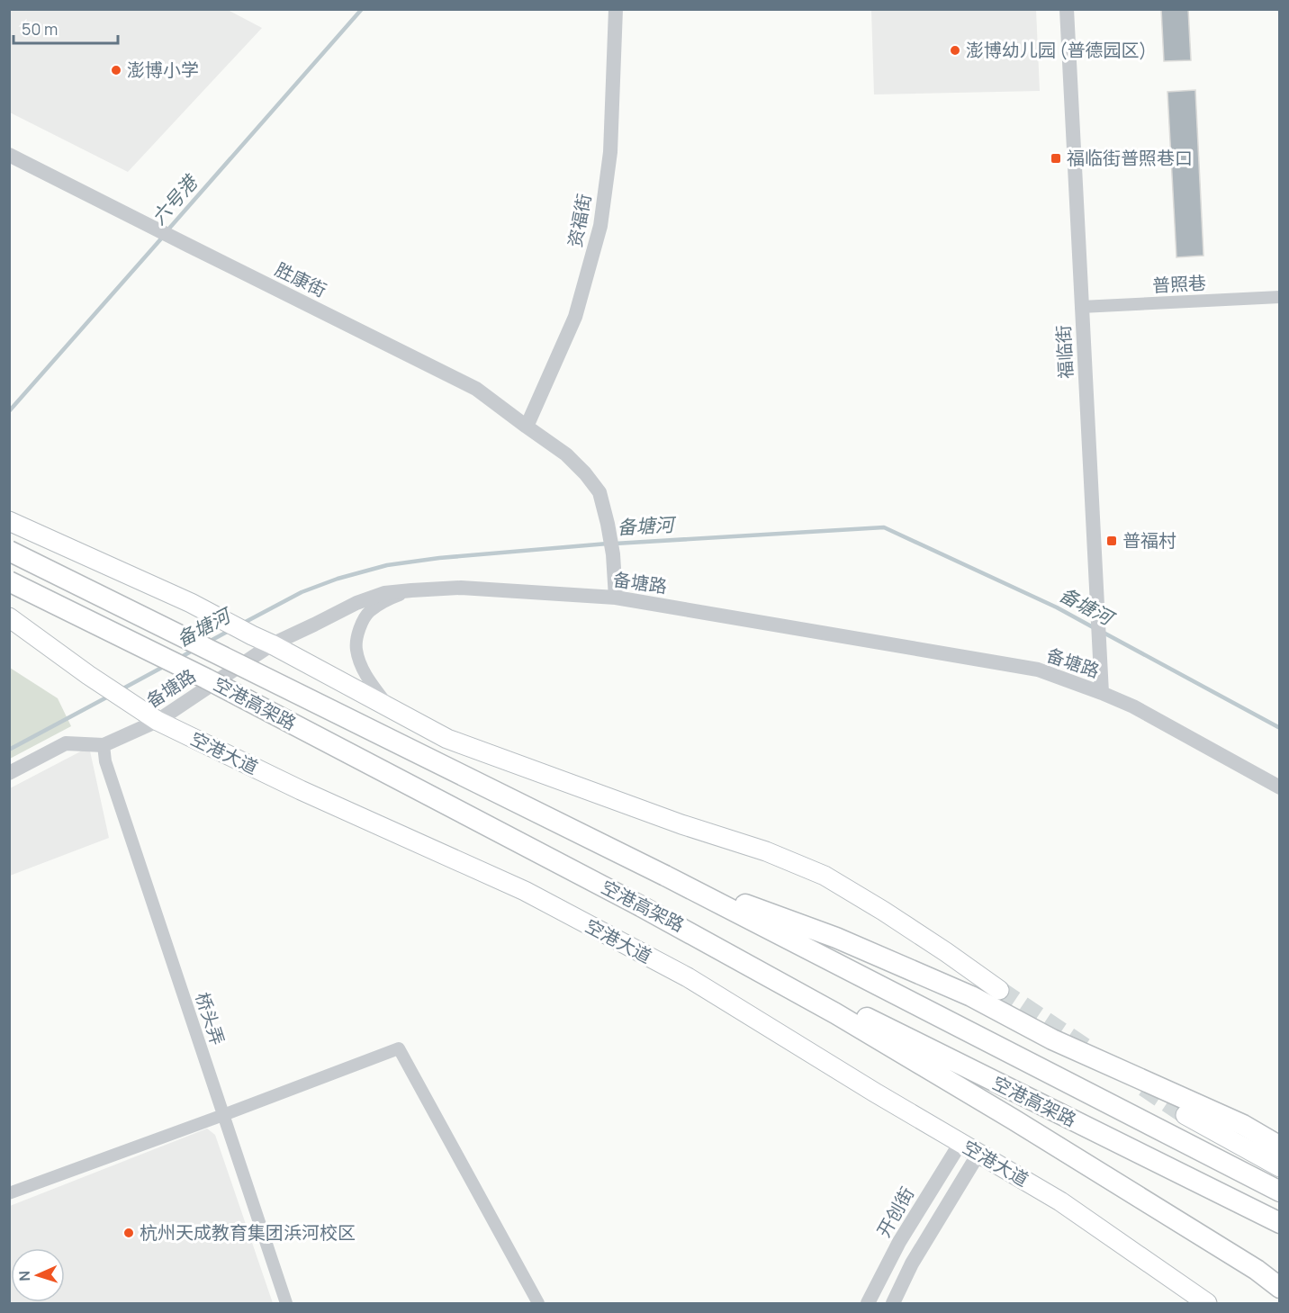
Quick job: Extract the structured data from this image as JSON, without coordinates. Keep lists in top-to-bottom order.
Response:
{
  "streets": {
    "highway": ["空港高架路"],
    "main road": ["空港大道"],
    "street": [
      "资福街",
      "胜康街",
      "普照巷",
      "福临街",
      "备塘路",
      "桥头弄",
      "开创街"
    ]
  },
  "crossings": [
    ["资福街", "胜康街"],
    ["胜康街", "备塘路"],
    ["普照巷", "福临街"],
    ["福临街", "备塘路"],
    ["备塘路", "空港大道"],
    ["备塘路", "桥头弄"],
    ["空港大道", "开创街"]
  ],
  "water": ["六号港", "备塘河"],
  "places": {
    "other": ["澎博幼儿园 (普德园区)", "澎博小学", "杭州天成教育集团浜河校区"],
    "transit": ["福临街普照巷口", "普福村"]
  },
  "scale_bar": "50 m",
  "north": "left"
}
